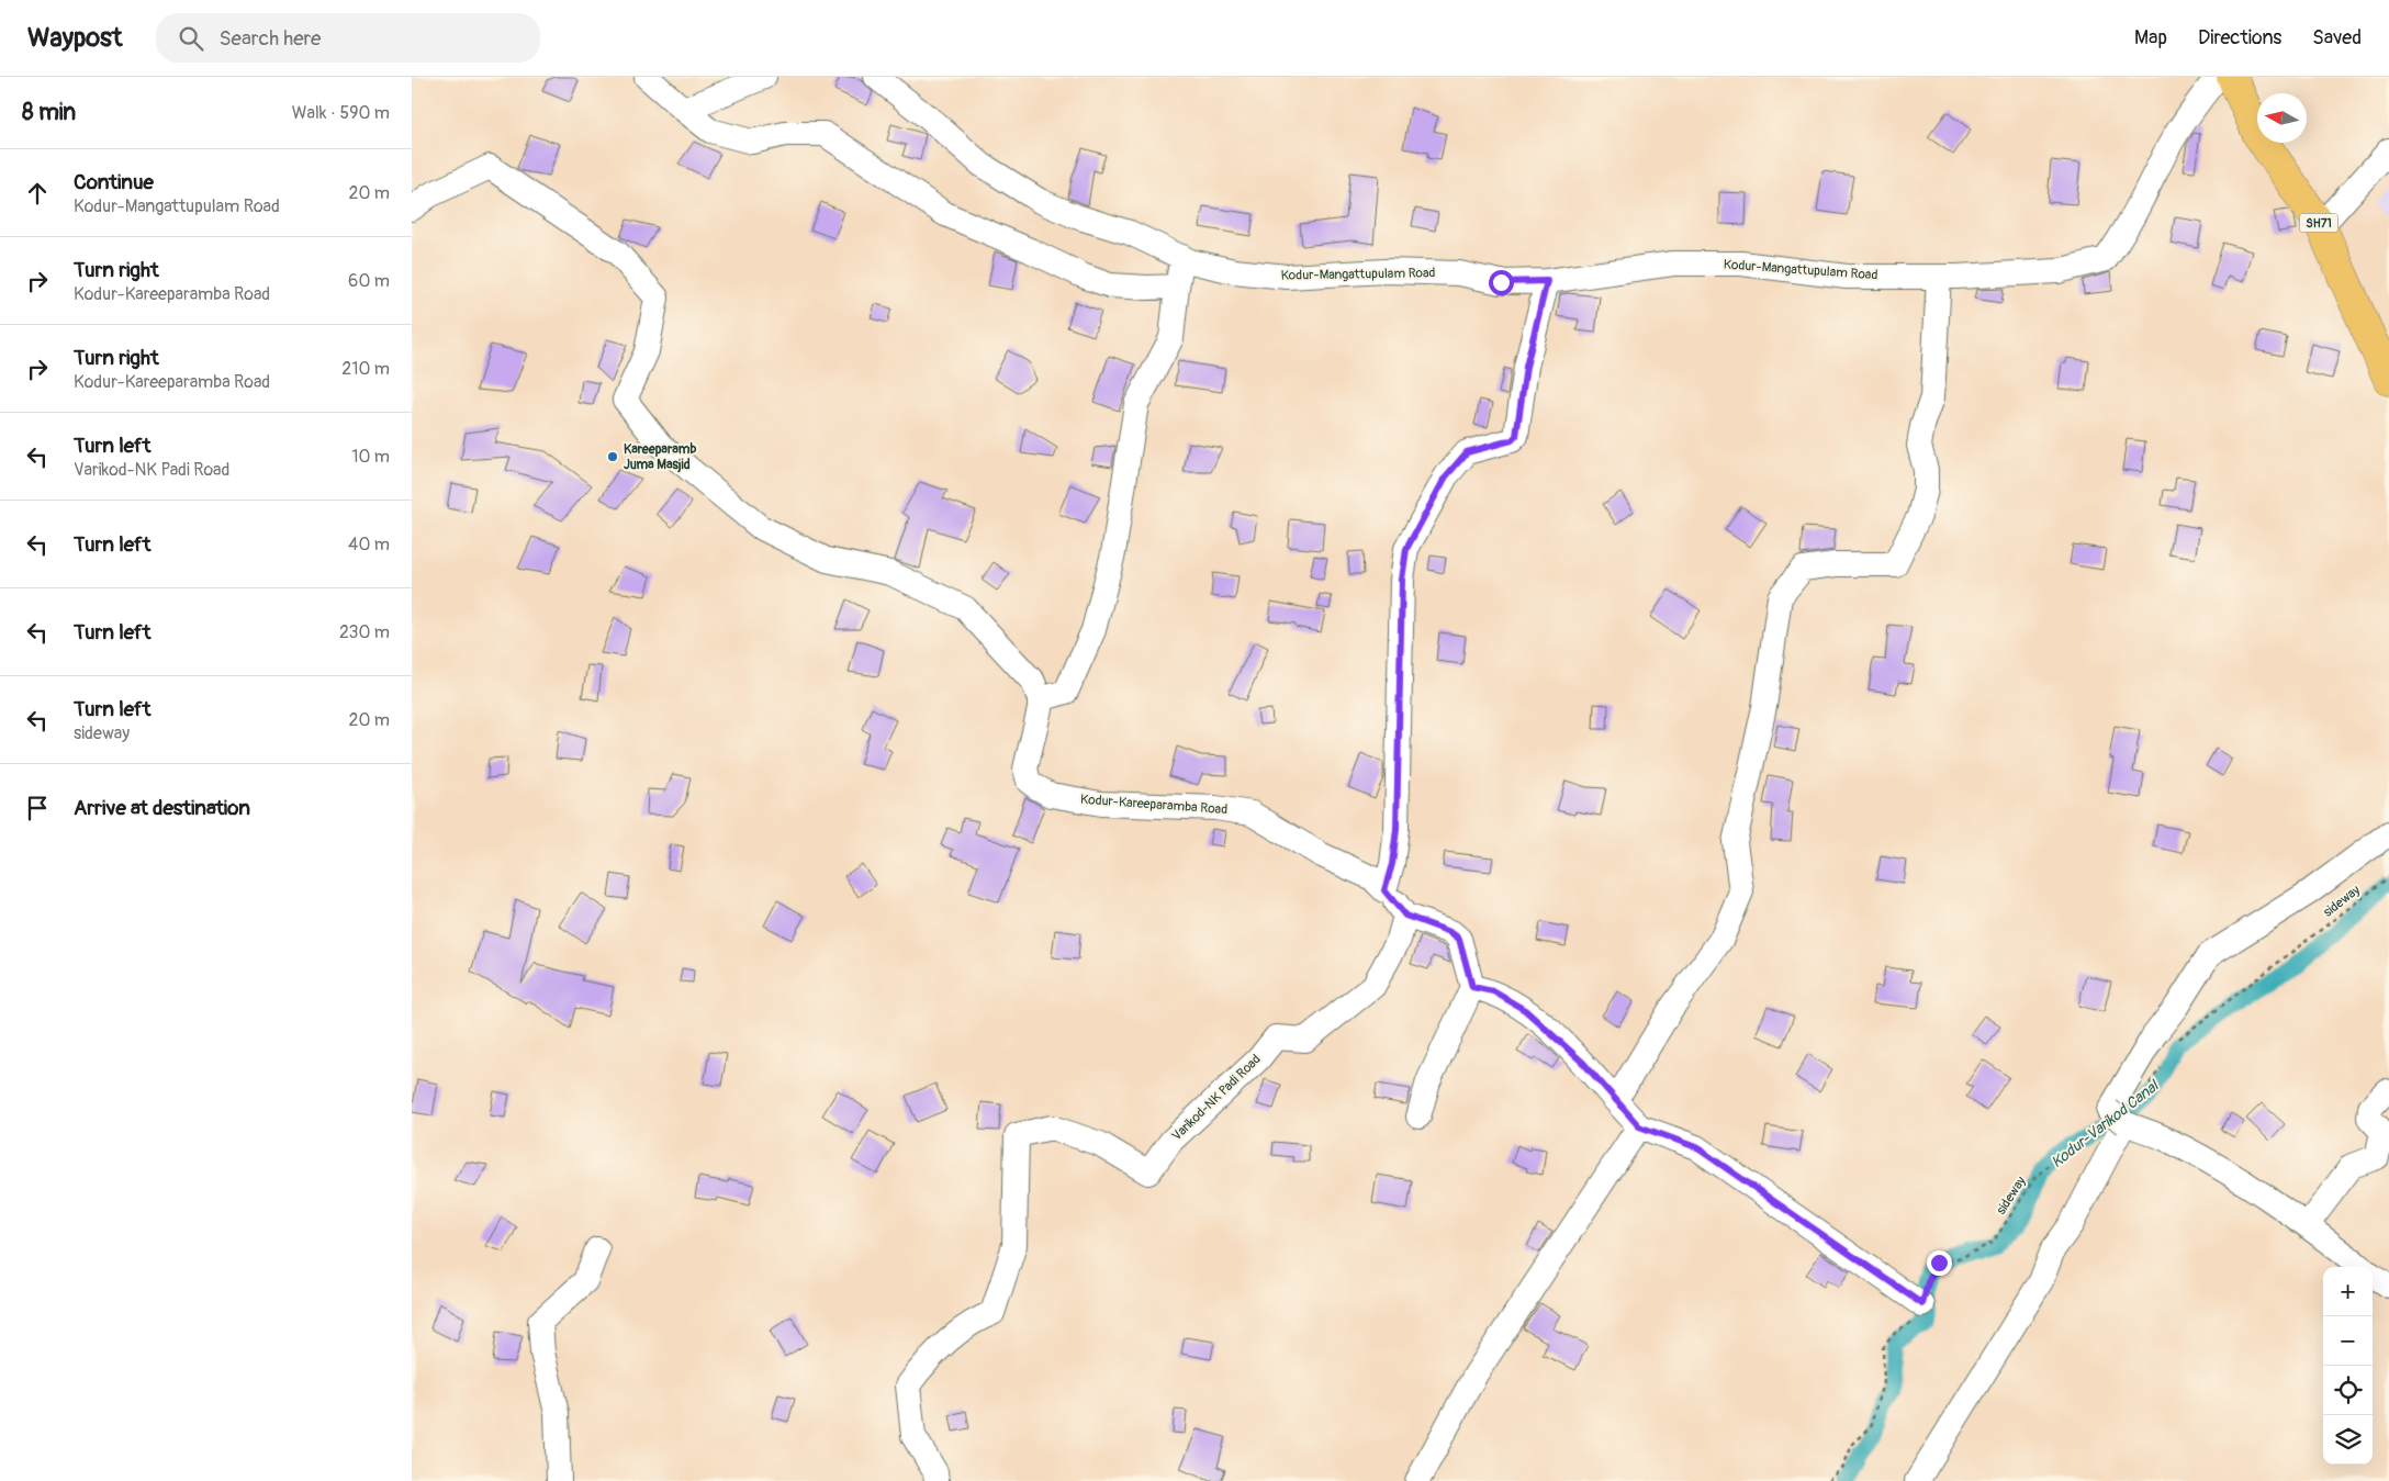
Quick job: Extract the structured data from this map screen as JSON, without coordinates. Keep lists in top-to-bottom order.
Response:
{
  "streets": {
    "main road": ["SH71"],
    "street": ["Kodur-Mangattupulam Road", "Kodur-Kareeparamba Road", "Varikod-NK Padi Road"],
    "path": ["sideway"]
  },
  "water": ["Kodur-Varikod Canal"],
  "places": ["Kareeparamb Juma Masjid"],
  "north": "left",
  "page": {
    "header": "Waypost",
    "search": "Search here",
    "nav": ["Map", "Directions", "Saved"],
    "heading": ["8 min", "Walk · 590 m"],
    "list": [
      ["Continue", "Kodur-Mangattupulam Road", "20 m"],
      ["Turn right", "Kodur-Kareeparamba Road", "60 m"],
      ["Turn right", "Kodur-Kareeparamba Road", "210 m"],
      ["Turn left", "Varikod-NK Padi Road", "10 m"],
      ["Turn left", "40 m"],
      ["Turn left", "230 m"],
      ["Turn left", "sideway", "20 m"],
      "Arrive at destination"
    ],
    "map_buttons": ["+", "−"]
  }
}
